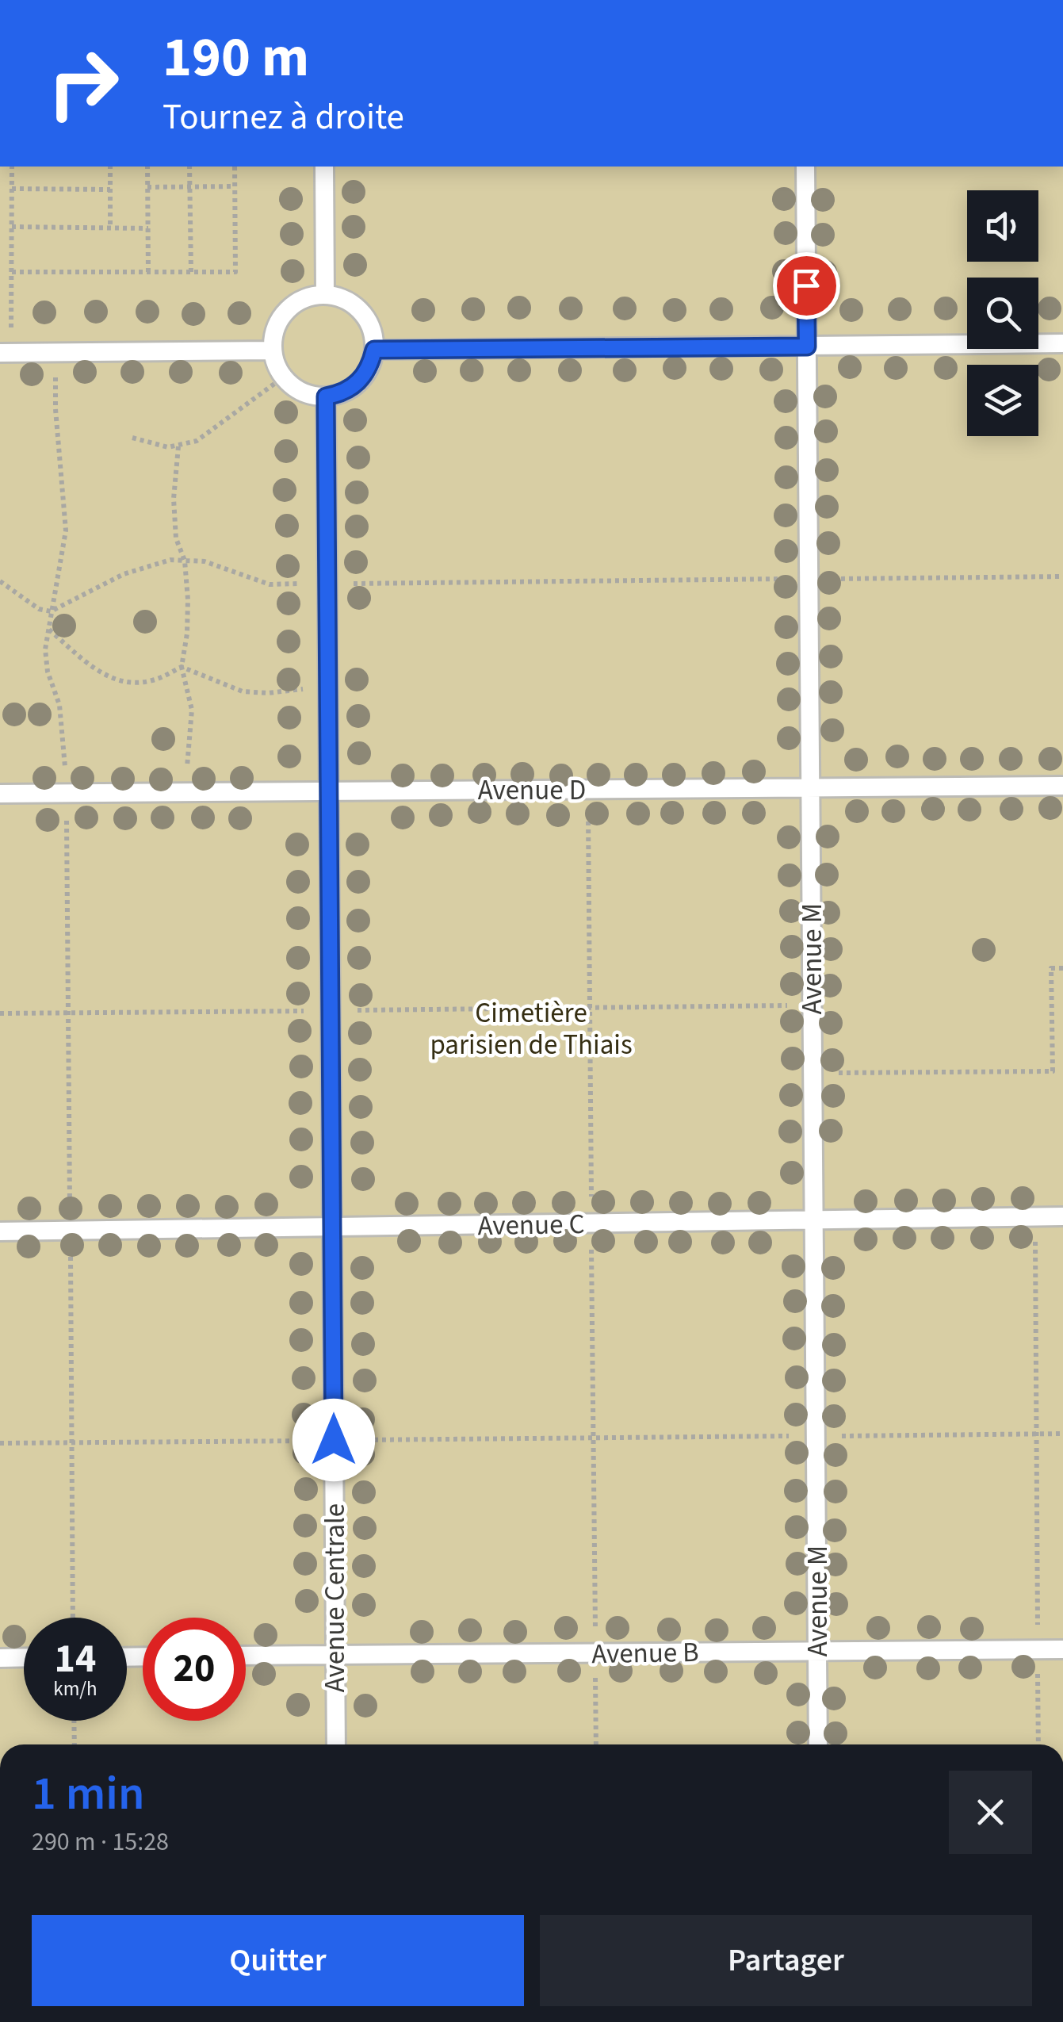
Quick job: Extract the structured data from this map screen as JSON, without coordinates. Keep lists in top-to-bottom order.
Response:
{
  "streets": {
    "lane": [
      "Avenue D",
      "Avenue M",
      "Avenue C",
      "Avenue Centrale",
      "Avenue B"
    ]
  },
  "crossings": [
    ["Avenue D", "Avenue M"],
    ["Avenue D", "Avenue Centrale"],
    ["Avenue M", "Avenue C"],
    ["Avenue M", "Avenue B"],
    ["Avenue C", "Avenue Centrale"],
    ["Avenue Centrale", "Avenue B"]
  ],
  "parks": ["Cimetière parisien de Thiais"],
  "page": {
    "turn": ["190 m", "Tournez à droite"],
    "speed": "14 km/h",
    "limit": "20",
    "heading": ["1 min", "290 m · 15:28"],
    "buttons": ["Quitter", "Partager"]
  }
}
